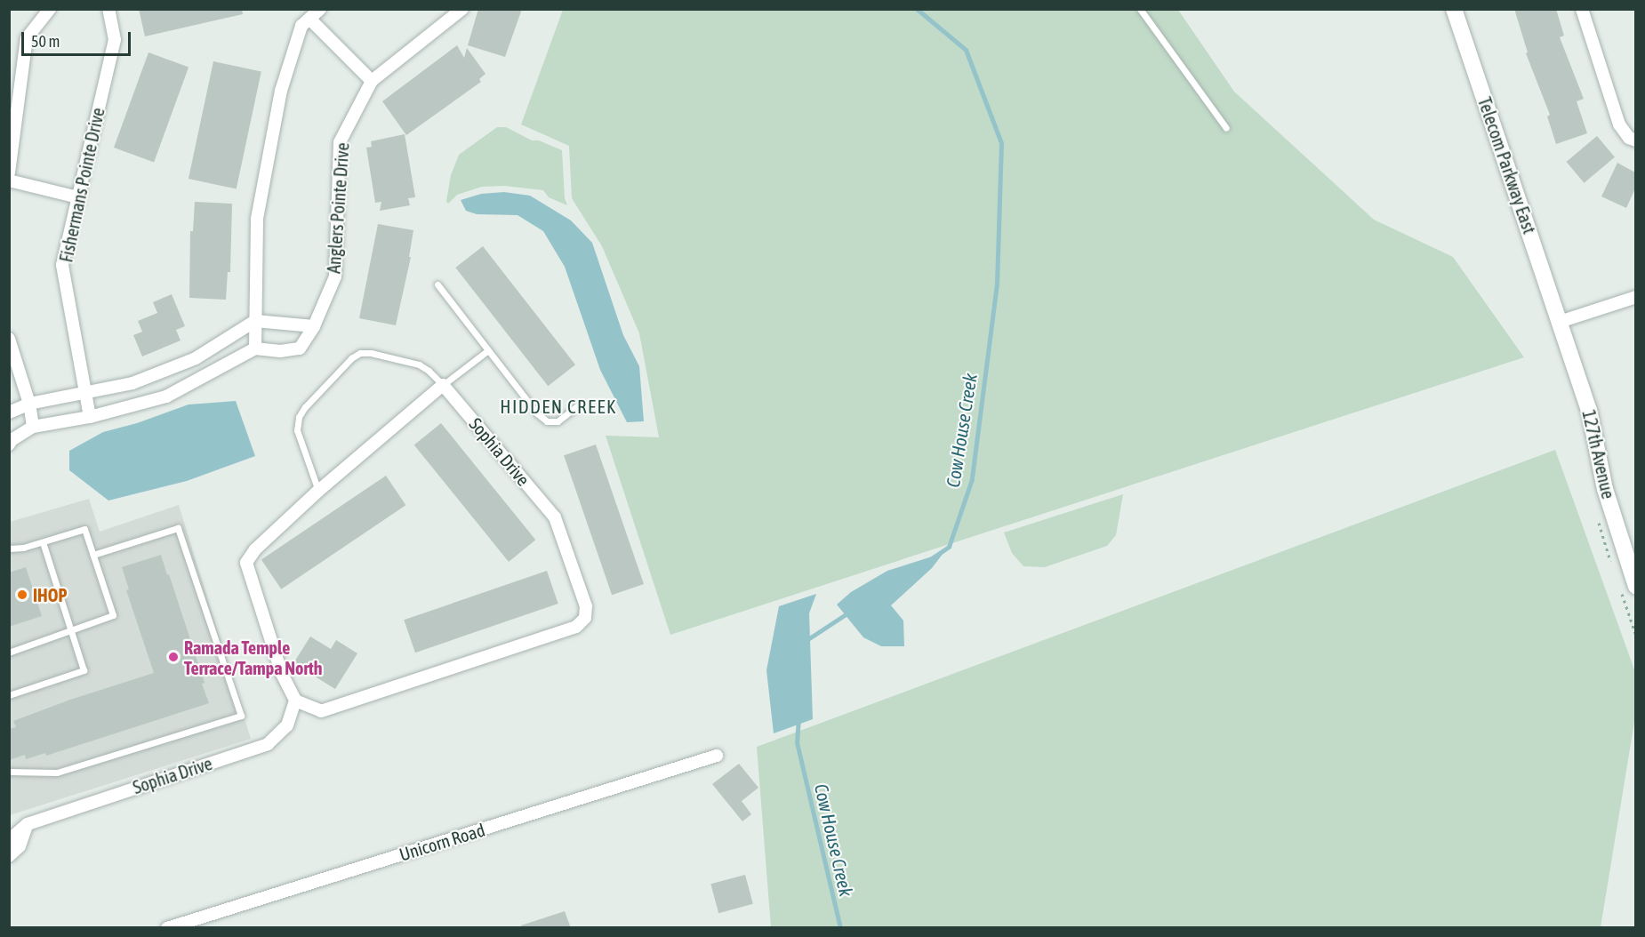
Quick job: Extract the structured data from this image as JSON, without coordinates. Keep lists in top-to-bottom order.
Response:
{
  "streets": {
    "street": [
      "Telecom Parkway East",
      "Fishermans Pointe Drive",
      "Anglers Pointe Drive",
      "Sophia Drive",
      "127th Avenue",
      "Unicorn Road"
    ]
  },
  "crossings": [
    ["Telecom Parkway East", "127th Avenue"]
  ],
  "districts": ["HIDDEN CREEK"],
  "water": ["Cow House Creek"],
  "places": ["IHOP", "Ramada Temple Terrace/Tampa North"],
  "scale_bar": "50 m"
}
